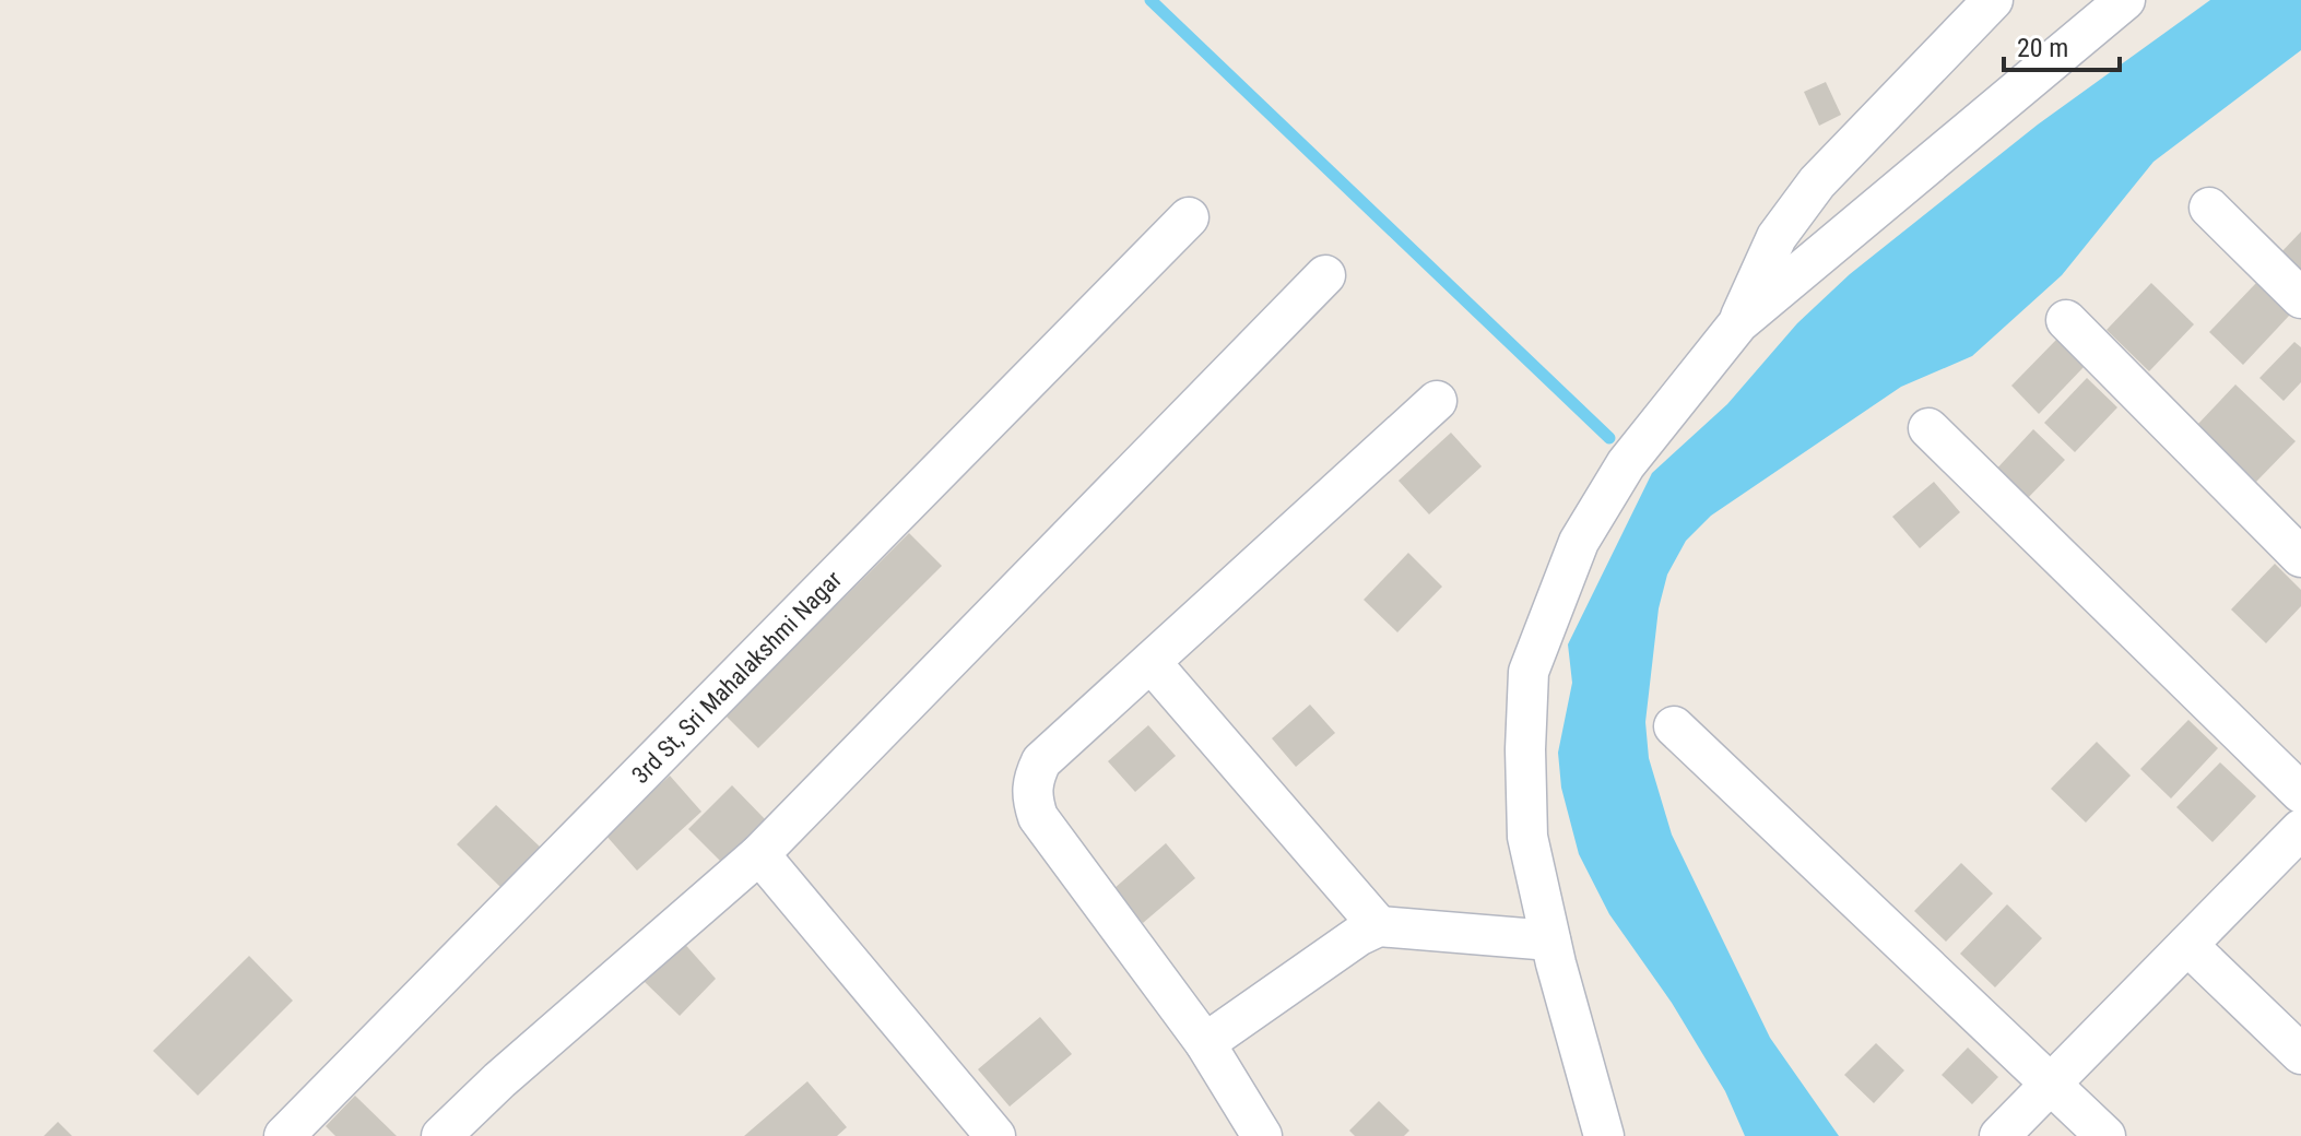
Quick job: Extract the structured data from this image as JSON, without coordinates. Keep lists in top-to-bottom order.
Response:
{
  "streets": {
    "street": ["3rd St, Sri Mahalakshmi Nagar"]
  },
  "scale_bar": "20 m"
}
